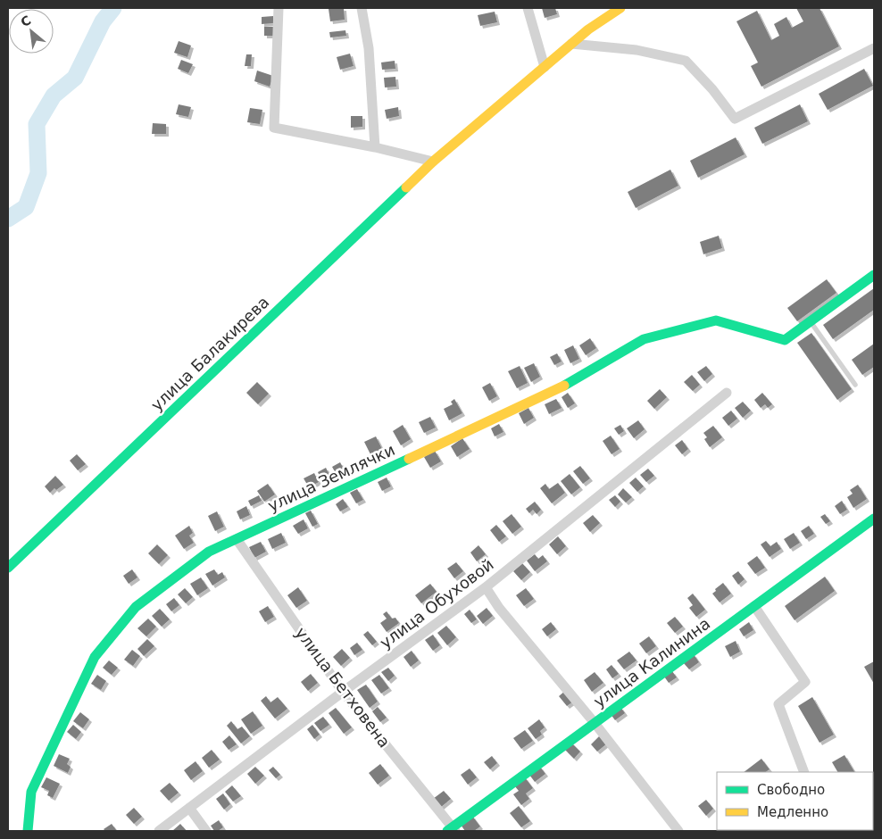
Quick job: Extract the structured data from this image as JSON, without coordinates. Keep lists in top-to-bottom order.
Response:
{
  "streets": {
    "street": [
      "улица Балакирева",
      "улица Землячки",
      "улица Обуховой",
      "улица Калинина",
      "улица Бетховена"
    ]
  },
  "crossings": [
    ["улица Землячки", "улица Бетховена"],
    ["улица Обуховой", "улица Бетховена"],
    ["улица Калинина", "улица Бетховена"]
  ],
  "legend": ["Свободно", "Медленно"],
  "north": "top left"
}
